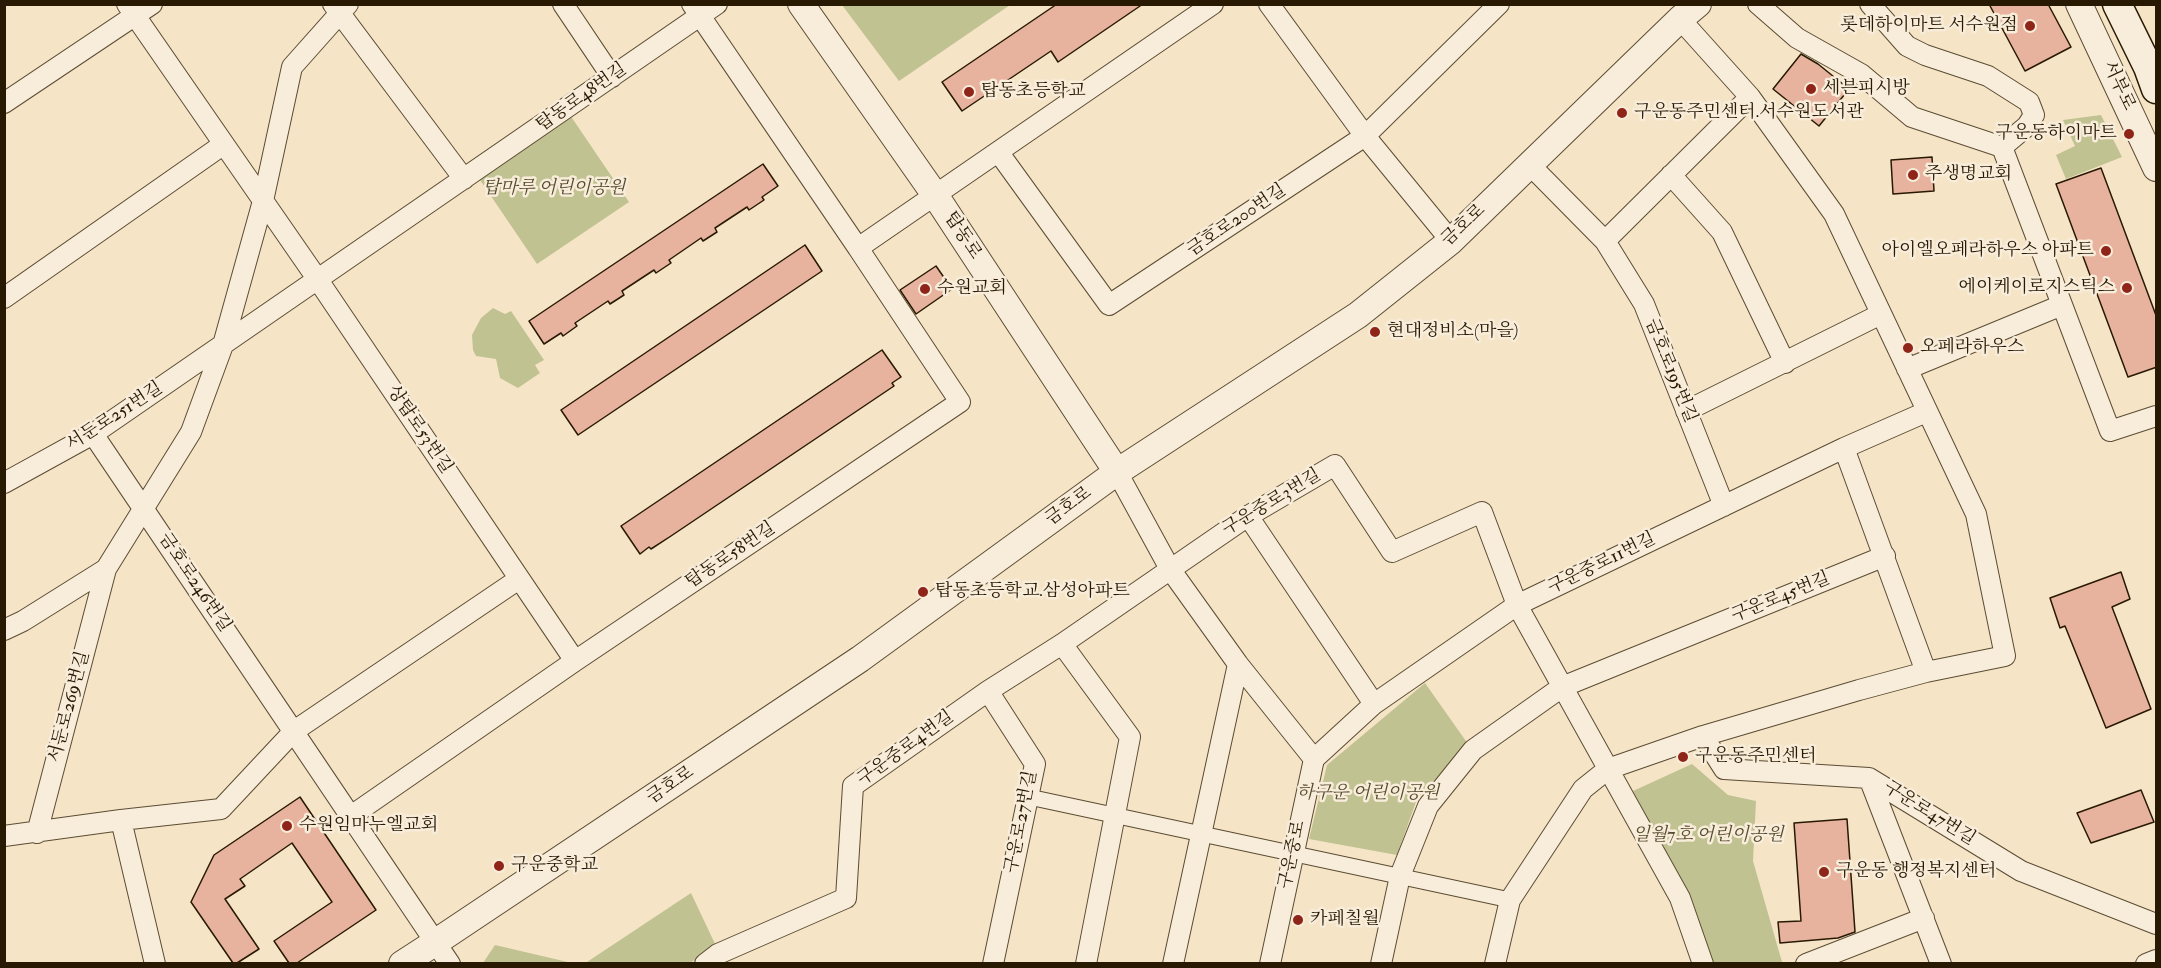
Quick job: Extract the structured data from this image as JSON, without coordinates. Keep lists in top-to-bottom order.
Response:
{
  "streets": {
    "main road": ["서부로"],
    "street": [
      "탑동로48번길",
      "금호로200번길",
      "금호로",
      "탑동로",
      "금호로195번길",
      "서둔로251번길",
      "상탑로53번길",
      "구운중로3번길",
      "탑동로58번길",
      "구운중로11번길",
      "금호로246번길",
      "구운로45번길",
      "서둔로269번길",
      "구운중로4번길",
      "구운로47번길",
      "구운로27번길",
      "구운중로"
    ]
  },
  "crossings": [
    ["탑동로48번길", "서둔로251번길"],
    ["탑동로48번길", "상탑로53번길"],
    ["탑동로48번길", "탑동로58번길"],
    ["금호로", "탑동로"],
    ["금호로", "금호로195번길"],
    ["금호로", "금호로246번길"],
    ["금호로195번길", "구운중로11번길"],
    ["서둔로251번길", "상탑로53번길"],
    ["서둔로251번길", "금호로246번길"],
    ["상탑로53번길", "탑동로58번길"],
    ["구운중로3번길", "구운중로11번길"],
    ["구운중로3번길", "구운중로4번길"],
    ["탑동로58번길", "금호로246번길"],
    ["구운중로11번길", "구운중로"],
    ["금호로246번길", "서둔로269번길"],
    ["구운중로4번길", "구운로27번길"]
  ],
  "parks": ["탑마루 어린이공원", "하구운 어린이공원", "일월7호 어린이공원"],
  "places": [
    "롯데하이마트 서수원점",
    "세븐피시방",
    "탑동초등학교",
    "구운동주민센터.서수원도서관",
    "구운동하이마트",
    "주생명교회",
    "아이엘오페라하우스 아파트",
    "에이케이로지스틱스",
    "수원교회",
    "현대정비소(마을)",
    "오페라하우스",
    "탑동초등학교.삼성아파트",
    "구운동주민센터",
    "수원임마누엘교회",
    "구운중학교",
    "구운동 행정복지센터",
    "카페칠월"
  ]
}
